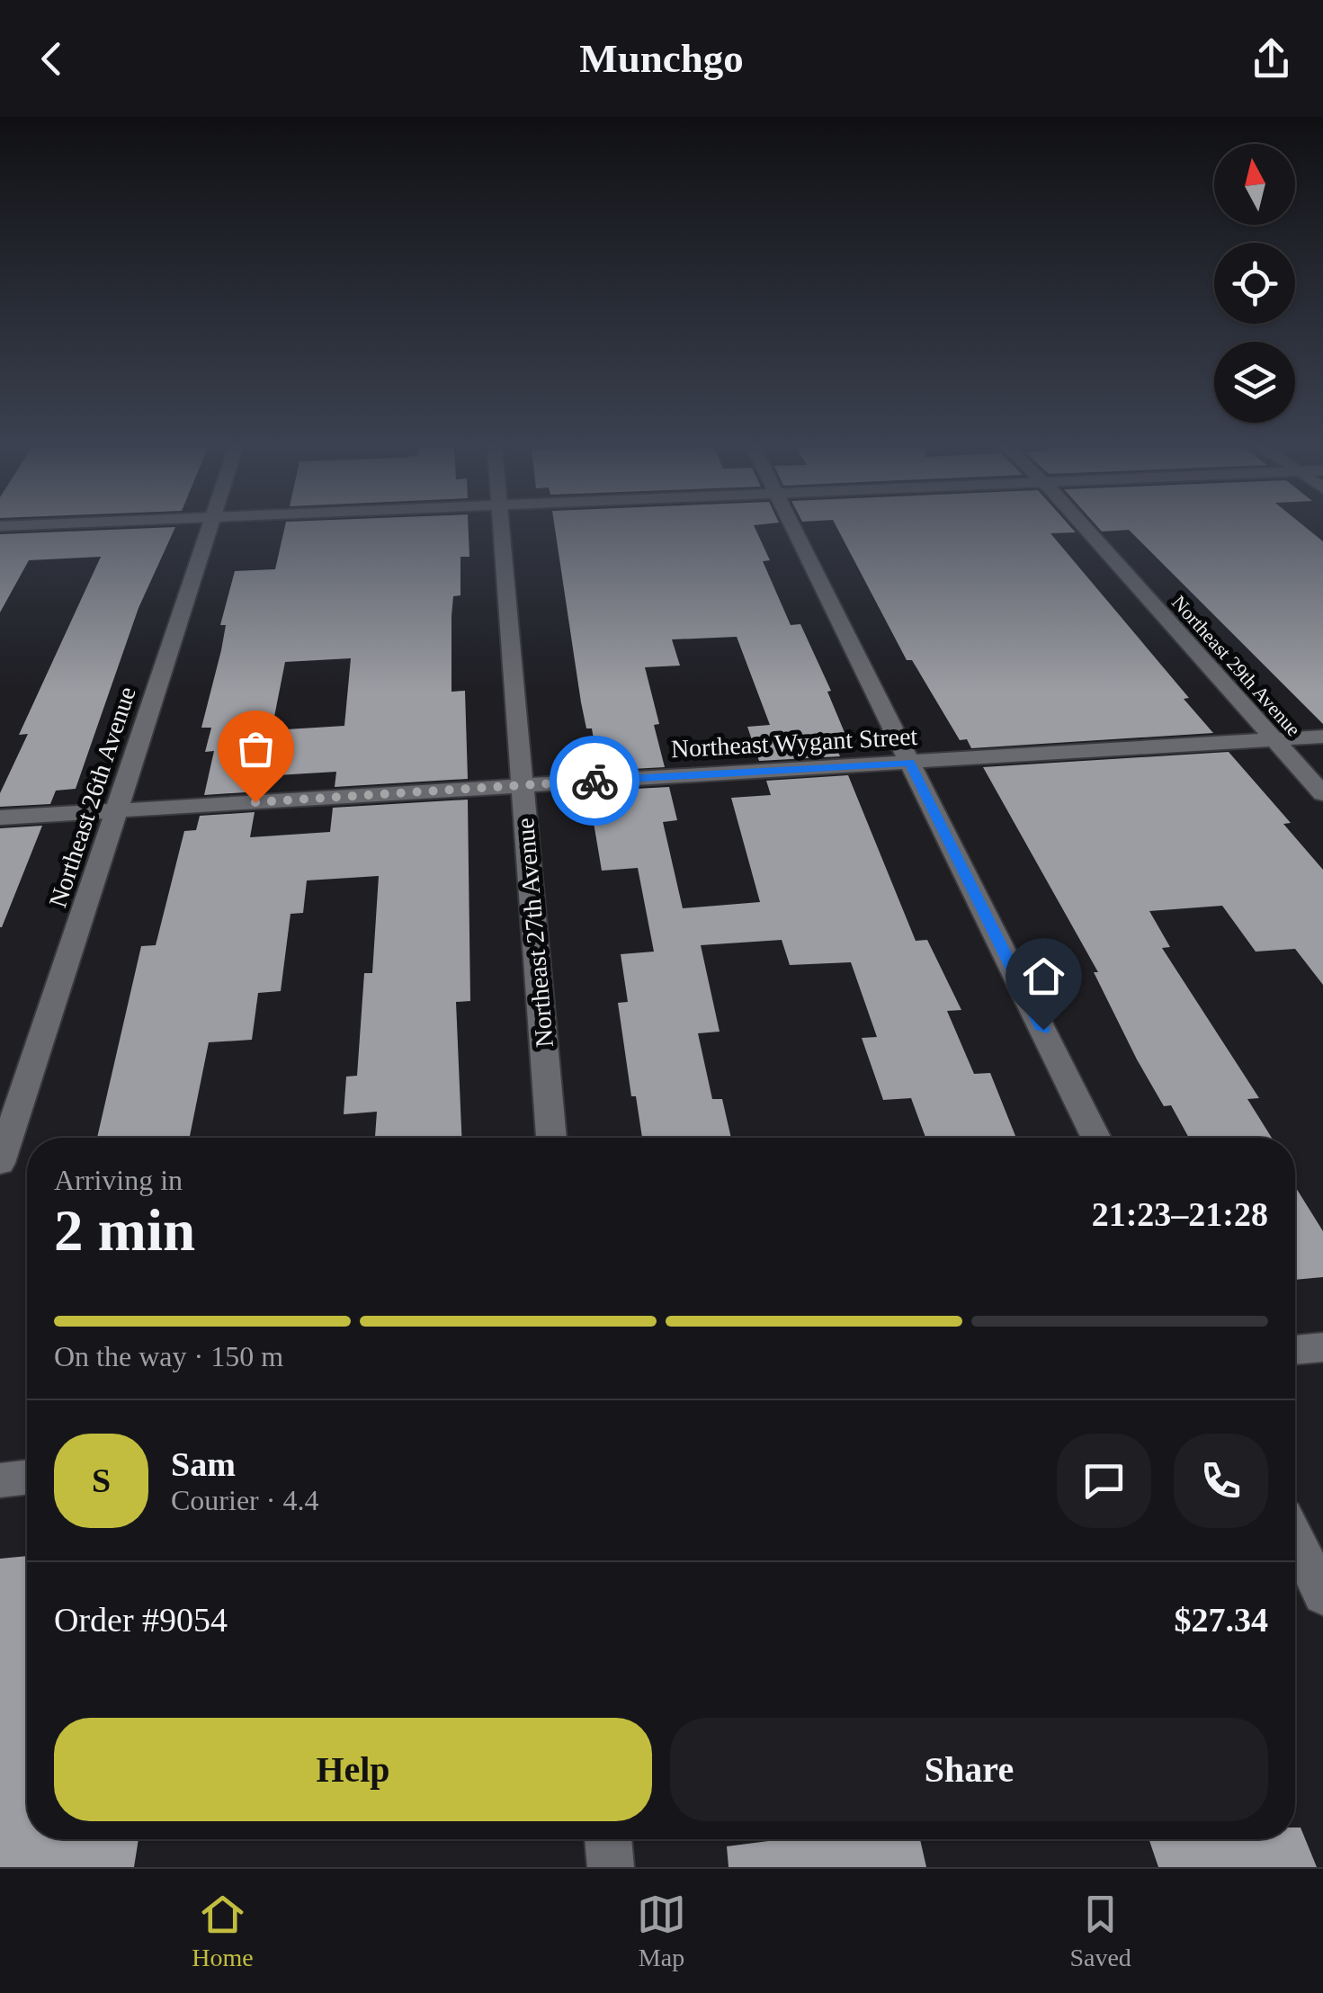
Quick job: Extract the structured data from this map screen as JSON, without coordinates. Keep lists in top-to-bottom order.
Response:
{
  "streets": {
    "street": [
      "Northeast 29th Avenue",
      "Northeast Wygant Street",
      "Northeast 26th Avenue",
      "Northeast 27th Avenue"
    ]
  },
  "crossings": [
    ["Northeast 29th Avenue", "Northeast Wygant Street"],
    ["Northeast Wygant Street", "Northeast 26th Avenue"],
    ["Northeast Wygant Street", "Northeast 27th Avenue"]
  ],
  "north": "top",
  "page": {
    "header": "Munchgo",
    "heading": ["2 min", "Arriving in", "21:23–21:28"],
    "panel": [
      "Sam",
      "Courier · 4.4",
      "Order #9054",
      "$27.34"
    ],
    "bar": "On the way · 150 m",
    "round": "S",
    "buttons": ["Help", "Share"],
    "tabs": ["Home", "Map", "Saved"]
  }
}
